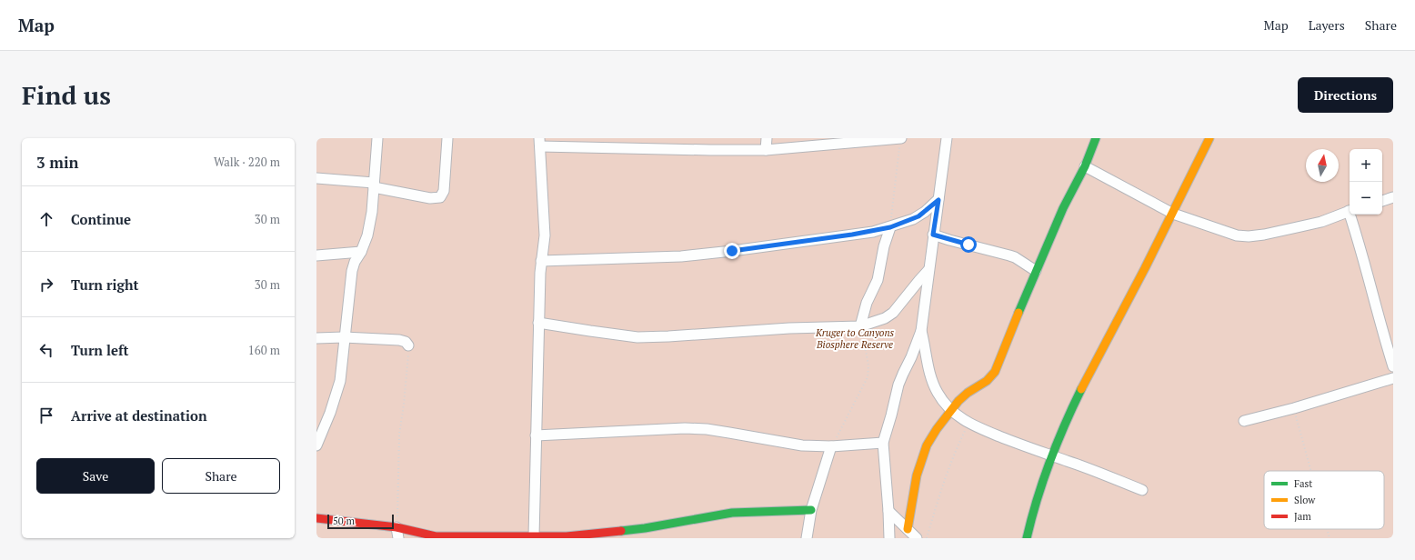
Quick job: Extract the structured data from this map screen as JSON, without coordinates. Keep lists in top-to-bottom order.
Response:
{
  "parks": ["Kruger to Canyons Biosphere Reserve"],
  "legend": ["Fast", "Slow", "Jam"],
  "scale_bar": "50 m",
  "north": "top",
  "page": {
    "header": "Map",
    "nav": ["Map", "Layers", "Share"],
    "buttons": [
      "Directions",
      ["Save", "Share"]
    ],
    "title": "Find us",
    "heading": ["3 min", "Walk · 220 m"],
    "map_buttons": ["+", "−"],
    "list": [
      ["Continue", "30 m"],
      ["Turn right", "30 m"],
      ["Turn left", "160 m"],
      "Arrive at destination"
    ],
    "scale": "50 m"
  }
}
